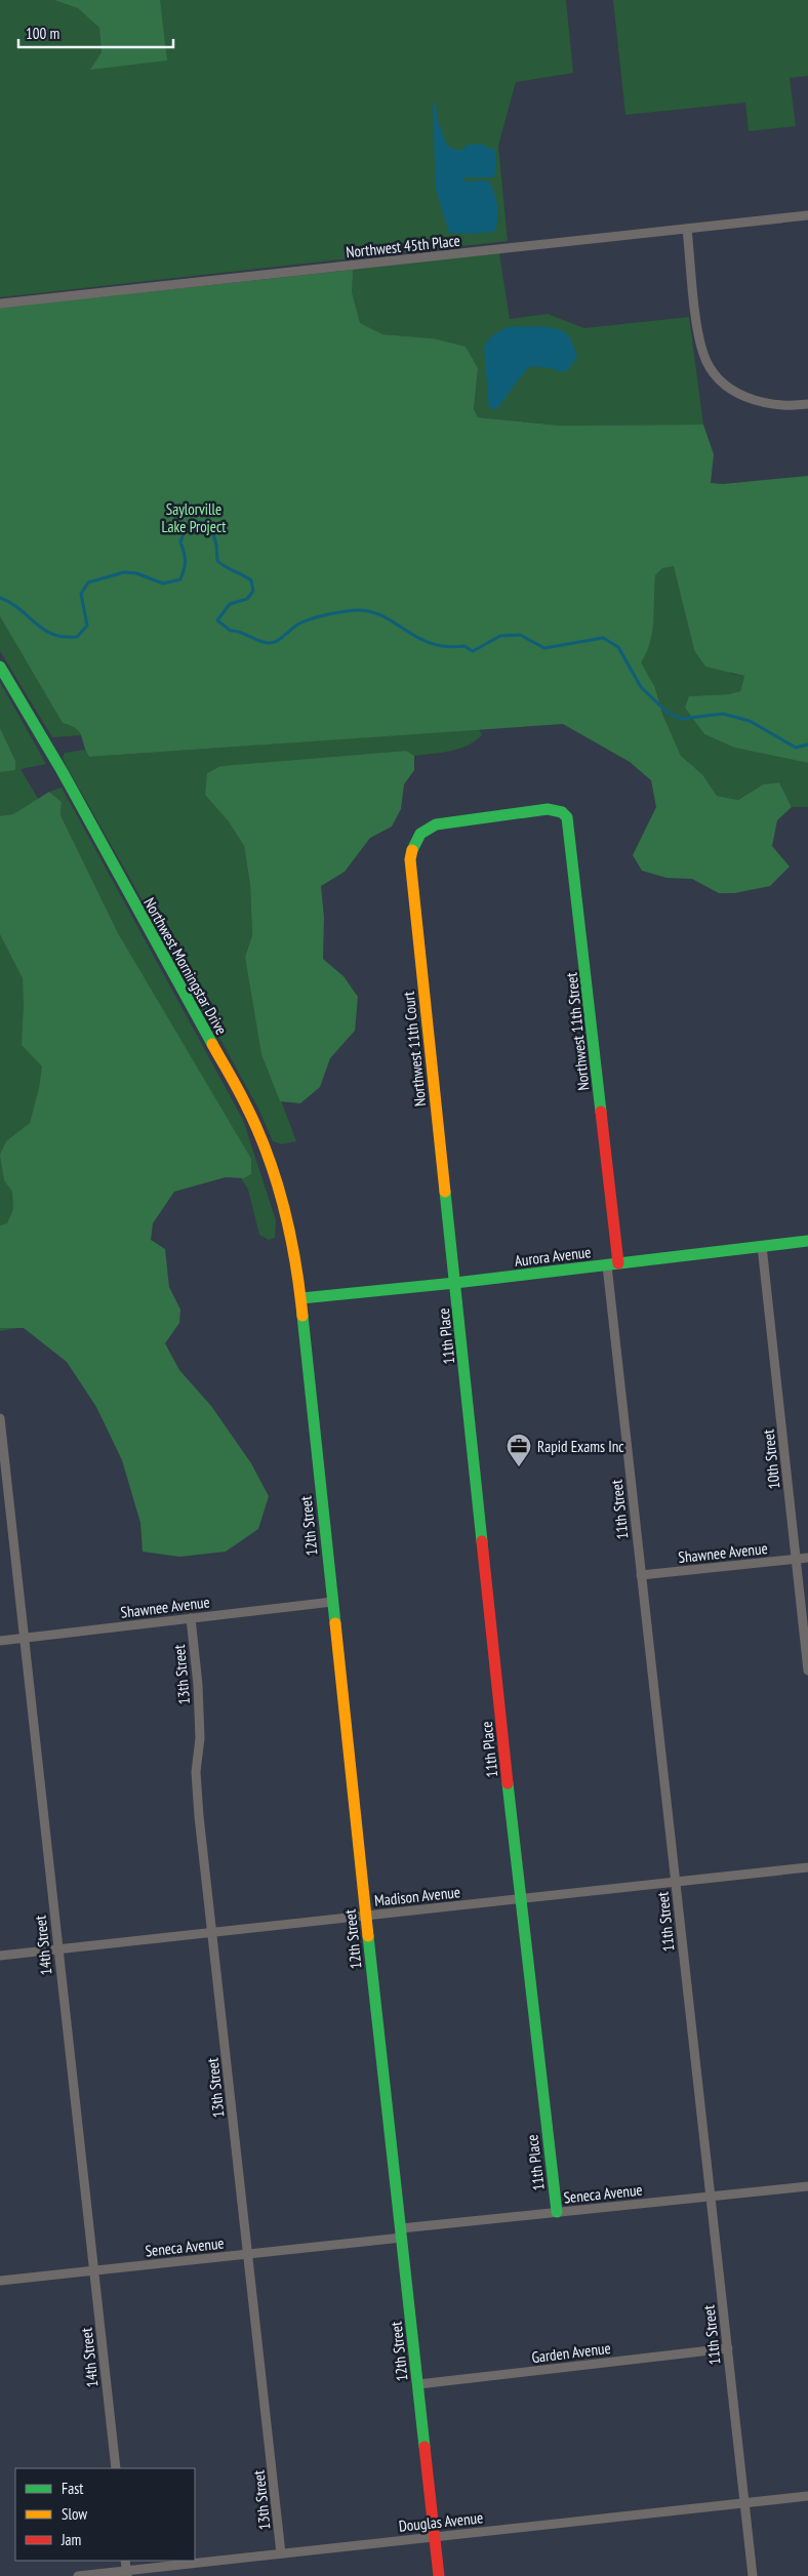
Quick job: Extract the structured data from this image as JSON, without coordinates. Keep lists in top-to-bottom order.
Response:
{
  "streets": {
    "street": [
      "Northwest 45th Place",
      "Northwest Morningstar Drive",
      "Northwest 11th Street",
      "Northwest 11th Court",
      "Aurora Avenue",
      "11th Place",
      "10th Street",
      "11th Street",
      "12th Street",
      "Shawnee Avenue",
      "13th Street",
      "Madison Avenue",
      "14th Street",
      "Seneca Avenue",
      "Garden Avenue",
      "Douglas Avenue"
    ]
  },
  "crossings": [
    ["Northwest Morningstar Drive", "Aurora Avenue"],
    ["Northwest Morningstar Drive", "12th Street"],
    ["Northwest 11th Street", "Northwest 11th Court"],
    ["Northwest 11th Street", "Aurora Avenue"],
    ["Northwest 11th Street", "11th Street"],
    ["Northwest 11th Court", "Aurora Avenue"],
    ["Northwest 11th Court", "11th Place"],
    ["Aurora Avenue", "11th Place"],
    ["Aurora Avenue", "10th Street"],
    ["Aurora Avenue", "11th Street"],
    ["Aurora Avenue", "12th Street"],
    ["11th Place", "Madison Avenue"],
    ["11th Place", "Seneca Avenue"],
    ["10th Street", "Shawnee Avenue"],
    ["11th Street", "Shawnee Avenue"],
    ["11th Street", "Madison Avenue"],
    ["11th Street", "Seneca Avenue"],
    ["11th Street", "Garden Avenue"],
    ["11th Street", "Douglas Avenue"],
    ["12th Street", "Shawnee Avenue"],
    ["12th Street", "Madison Avenue"],
    ["12th Street", "Seneca Avenue"],
    ["12th Street", "Garden Avenue"],
    ["12th Street", "Douglas Avenue"],
    ["Shawnee Avenue", "13th Street"],
    ["Shawnee Avenue", "14th Street"],
    ["13th Street", "Madison Avenue"],
    ["13th Street", "Seneca Avenue"],
    ["13th Street", "Douglas Avenue"],
    ["Madison Avenue", "14th Street"],
    ["14th Street", "Seneca Avenue"]
  ],
  "parks": ["Saylorville Lake Project"],
  "places": {
    "office": ["Rapid Exams Inc"]
  },
  "legend": ["Fast", "Slow", "Jam"],
  "scale_bar": "100 m"
}
